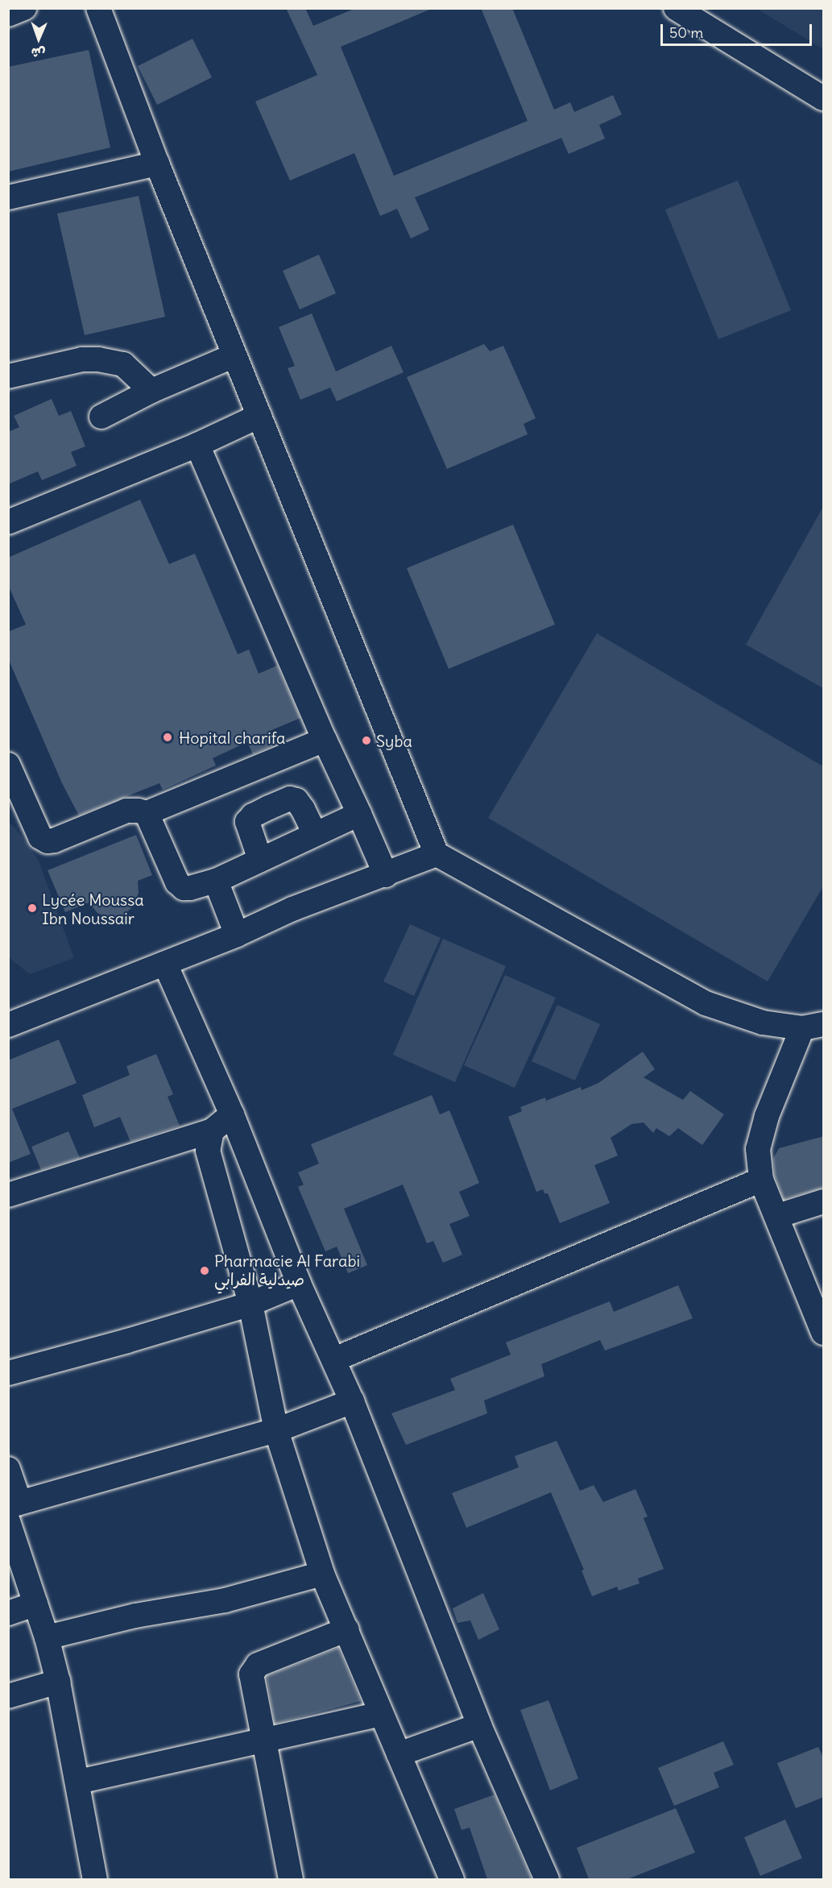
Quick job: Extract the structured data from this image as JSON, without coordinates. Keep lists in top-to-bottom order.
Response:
{
  "places": [
    "Hopital charifa",
    "Syba",
    "Lycée Moussa Ibn Noussair",
    "Pharmacie Al Farabi صيدلية الفرابي"
  ],
  "scale_bar": "50 m",
  "north": "bottom"
}
